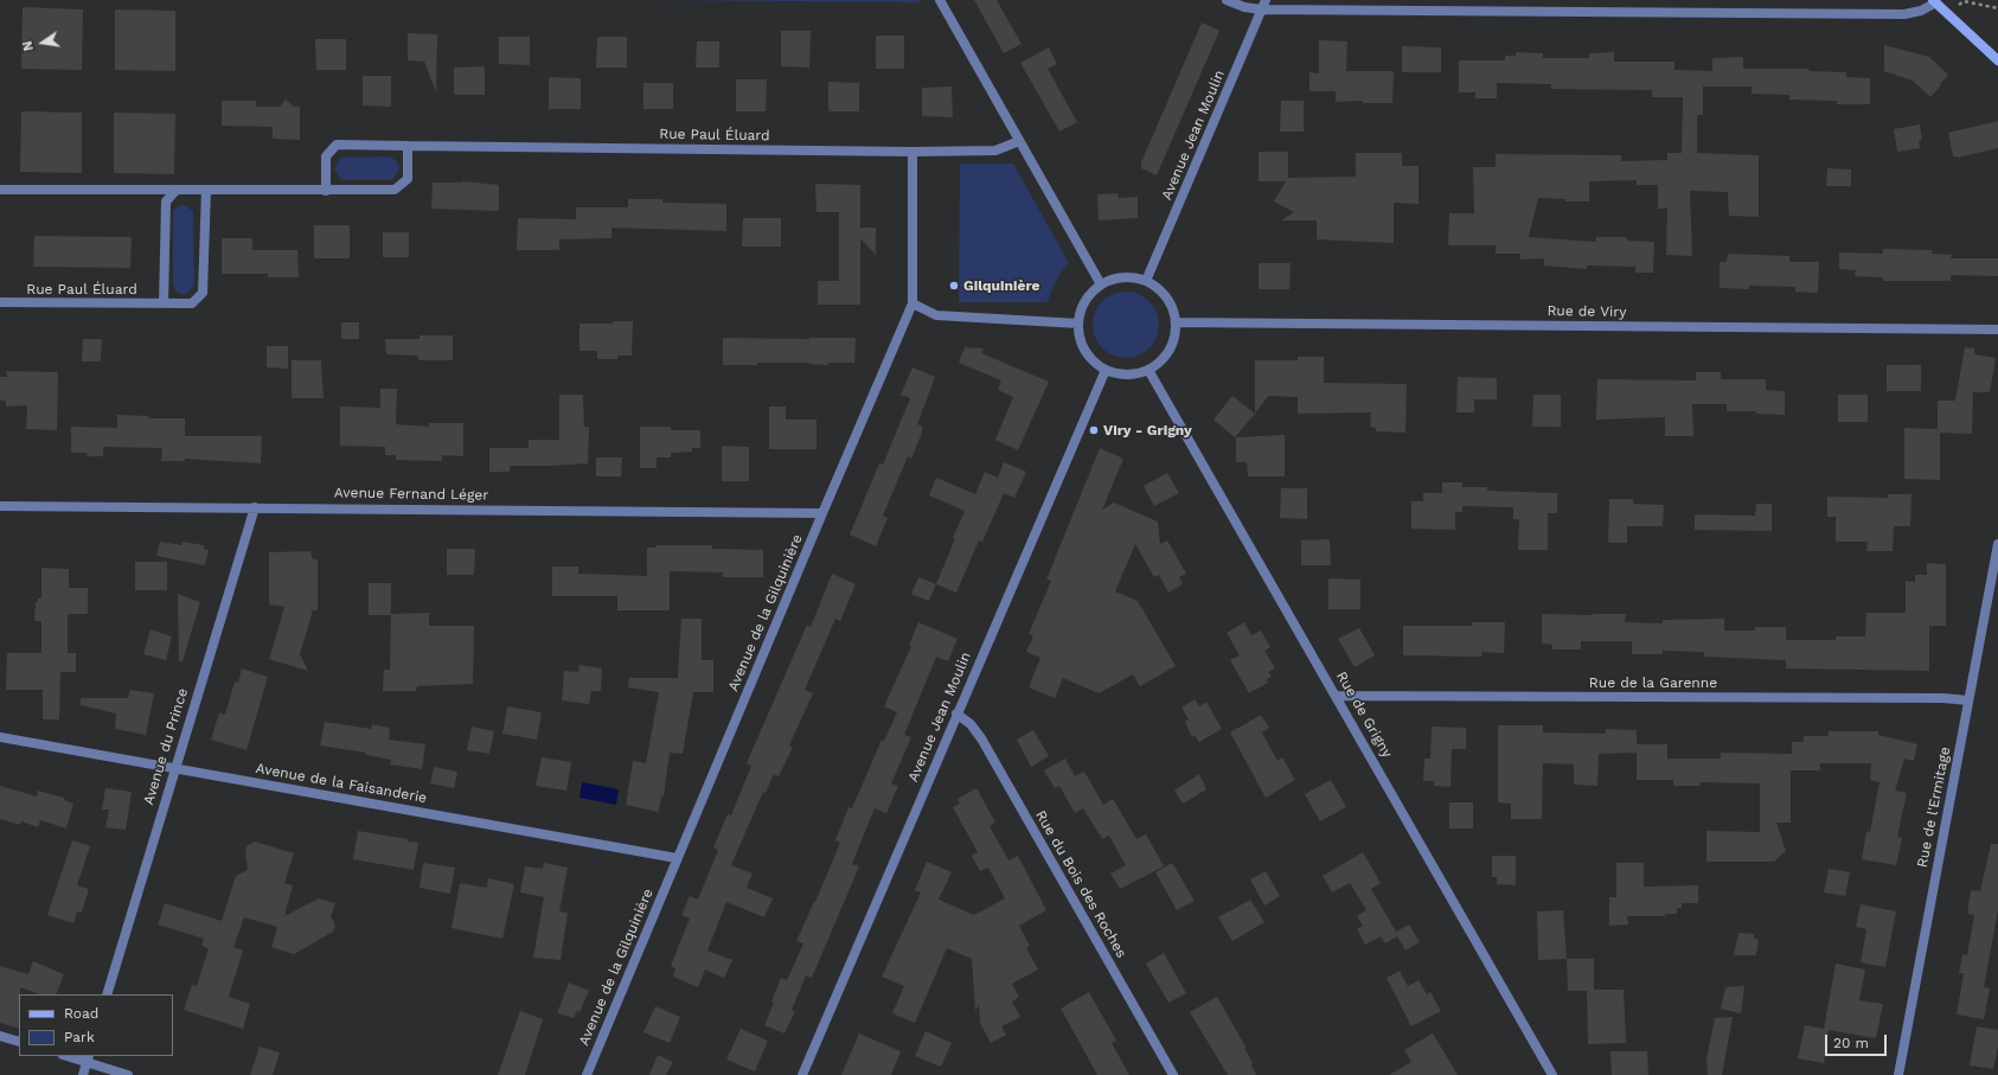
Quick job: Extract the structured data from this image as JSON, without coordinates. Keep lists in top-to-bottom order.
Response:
{
  "streets": {
    "street": [
      "Rue Paul Éluard",
      "Avenue Jean Moulin",
      "Rue de Viry",
      "Avenue Fernand Léger",
      "Avenue de la Gilquinière",
      "Rue de la Garenne",
      "Rue de Grigny",
      "Avenue du Prince",
      "Avenue de la Faisanderie",
      "Rue de l'Ermitage",
      "Rue du Bois des Roches"
    ]
  },
  "crossings": [
    ["Rue Paul Éluard", "Avenue de la Gilquinière"],
    ["Avenue Jean Moulin", "Rue de Viry"],
    ["Avenue Jean Moulin", "Rue de Grigny"],
    ["Avenue Jean Moulin", "Rue du Bois des Roches"],
    ["Rue de Viry", "Rue de Grigny"],
    ["Avenue Fernand Léger", "Avenue de la Gilquinière"],
    ["Avenue Fernand Léger", "Avenue du Prince"],
    ["Avenue de la Gilquinière", "Avenue de la Faisanderie"],
    ["Rue de la Garenne", "Rue de Grigny"],
    ["Rue de la Garenne", "Rue de l'Ermitage"],
    ["Avenue du Prince", "Avenue de la Faisanderie"]
  ],
  "places": ["Gilquinière", "Viry - Grigny"],
  "legend": ["Road", "Park"],
  "scale_bar": "20 m",
  "north": "left"
}
